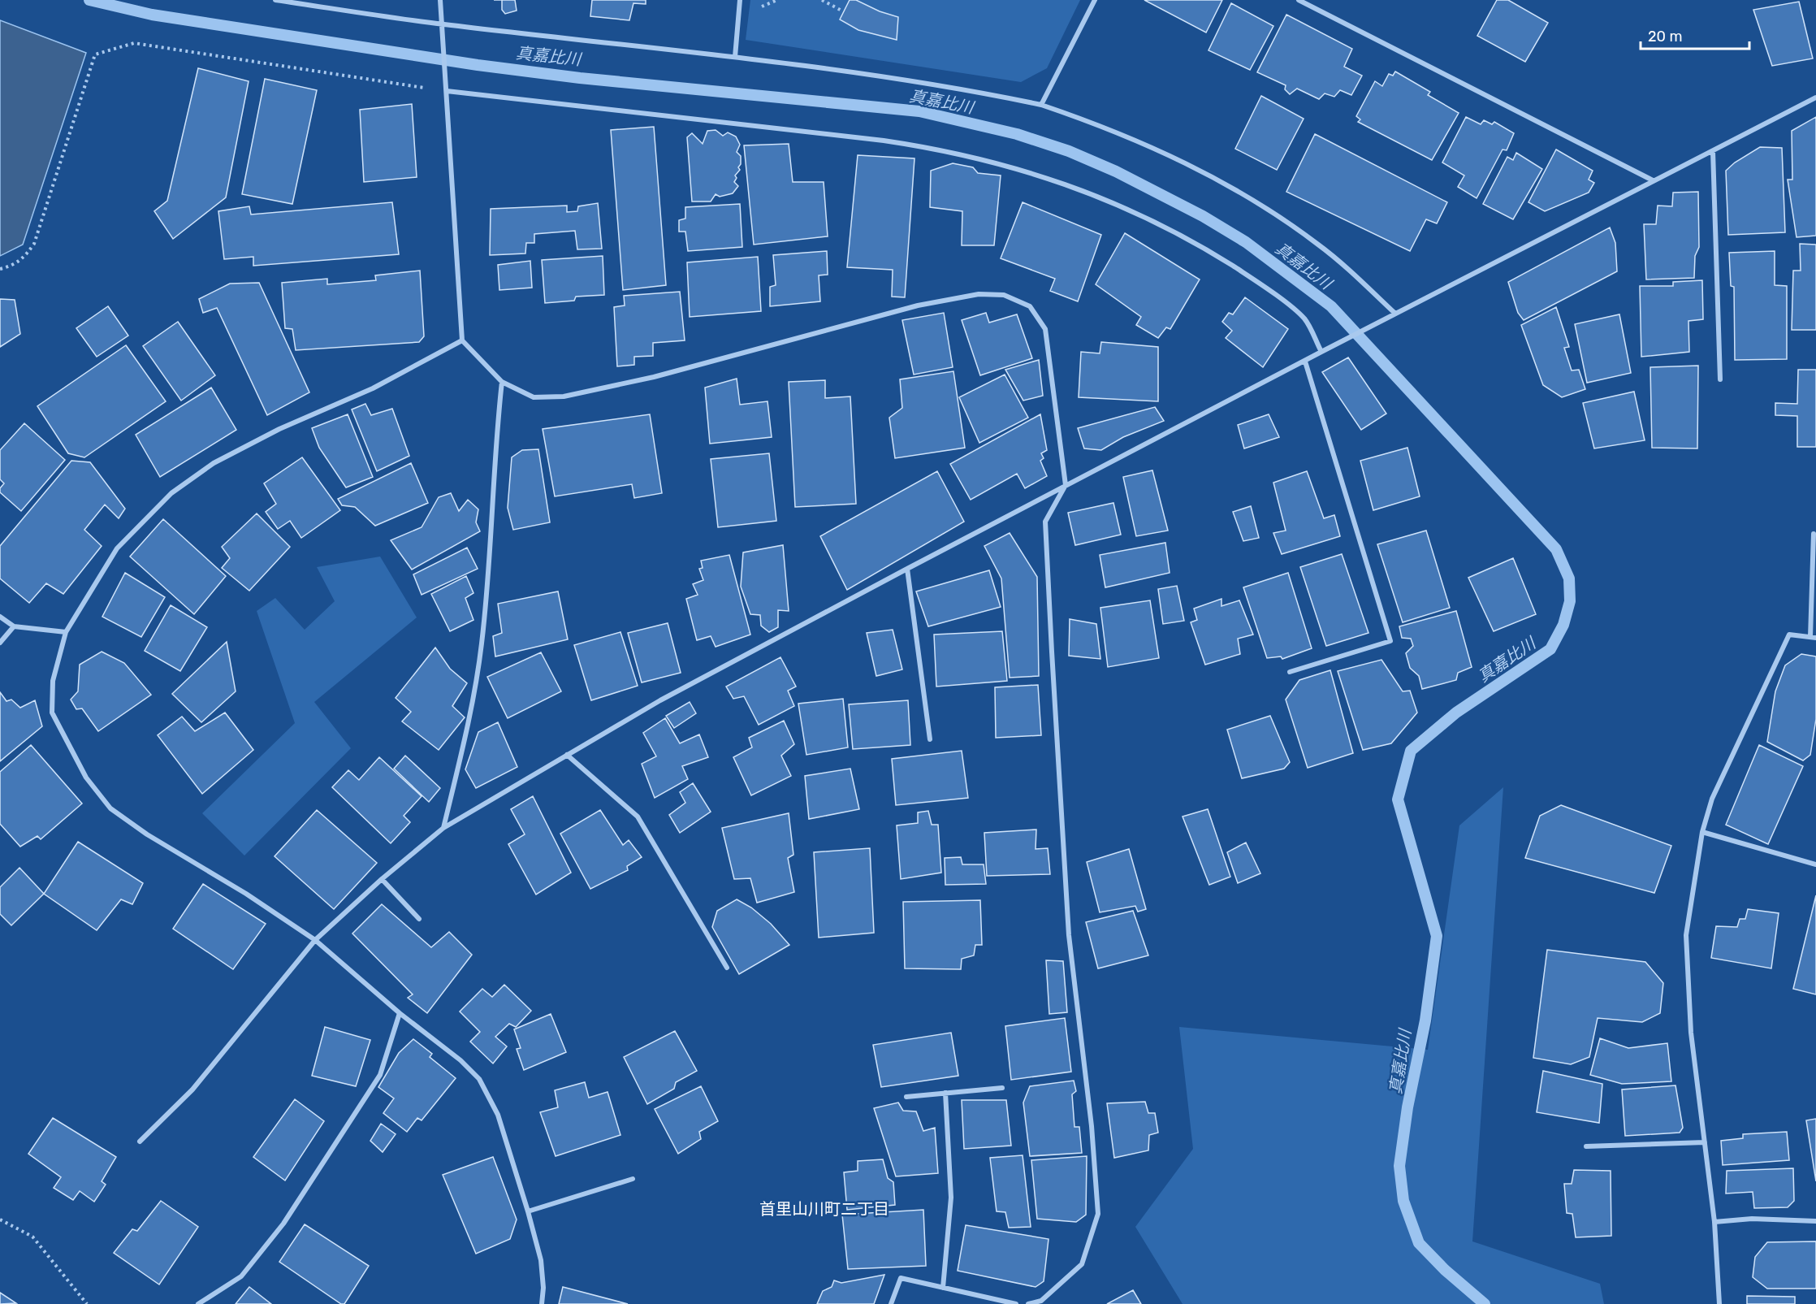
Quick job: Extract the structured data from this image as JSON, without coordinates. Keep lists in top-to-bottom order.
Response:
{
  "districts": ["首里山川町二丁目"],
  "water": ["真嘉比川"],
  "scale_bar": "20 m"
}
